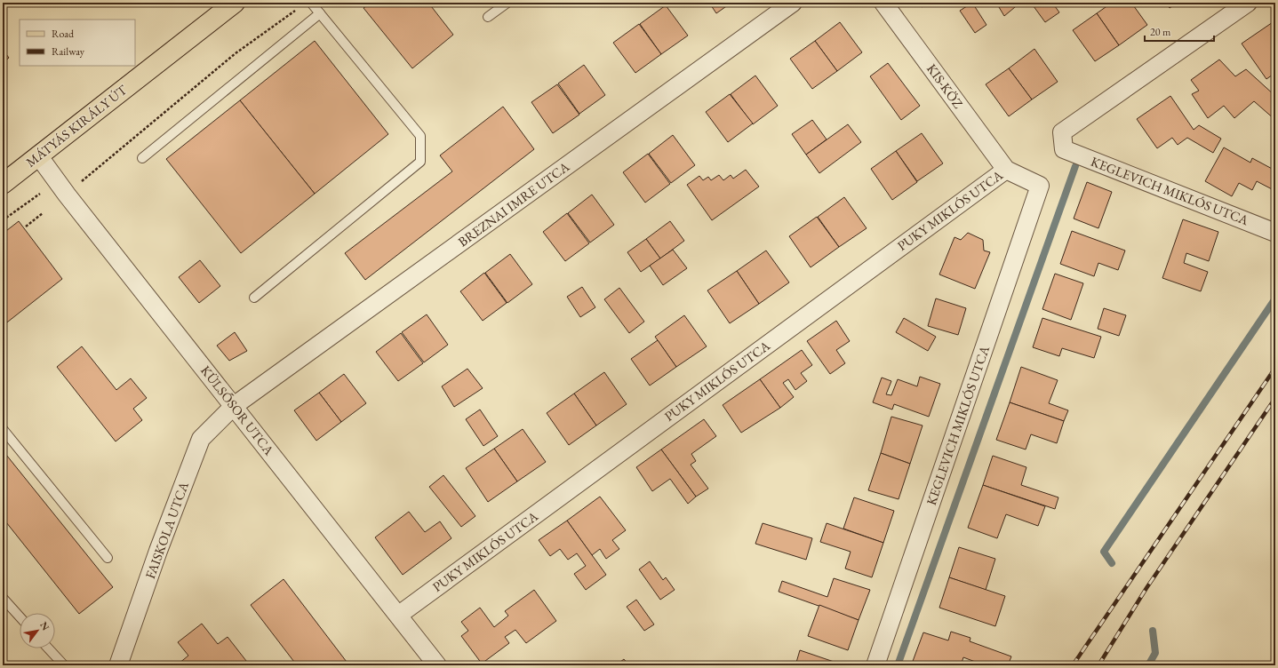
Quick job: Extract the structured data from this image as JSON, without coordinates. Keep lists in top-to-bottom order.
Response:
{
  "streets": {
    "main road": ["MÁTYÁS KIRÁLY ÚT"],
    "street": [
      "KIS-KÖZ",
      "KEGLEVICH MIKLÓS UTCA",
      "BREZNAI IMRE UTCA",
      "PUKY MIKLÓS UTCA",
      "KÜLSŐSOR UTCA",
      "FAISKOLA UTCA"
    ]
  },
  "crossings": [
    ["KIS-KÖZ", "PUKY MIKLÓS UTCA"],
    ["MÁTYÁS KIRÁLY ÚT", "KÜLSŐSOR UTCA"],
    ["KEGLEVICH MIKLÓS UTCA", "PUKY MIKLÓS UTCA"],
    ["BREZNAI IMRE UTCA", "KÜLSŐSOR UTCA"],
    ["BREZNAI IMRE UTCA", "FAISKOLA UTCA"],
    ["PUKY MIKLÓS UTCA", "KÜLSŐSOR UTCA"],
    ["KÜLSŐSOR UTCA", "FAISKOLA UTCA"]
  ],
  "legend": ["Road", "Railway"],
  "scale_bar": "20 m",
  "north": "top right"
}
